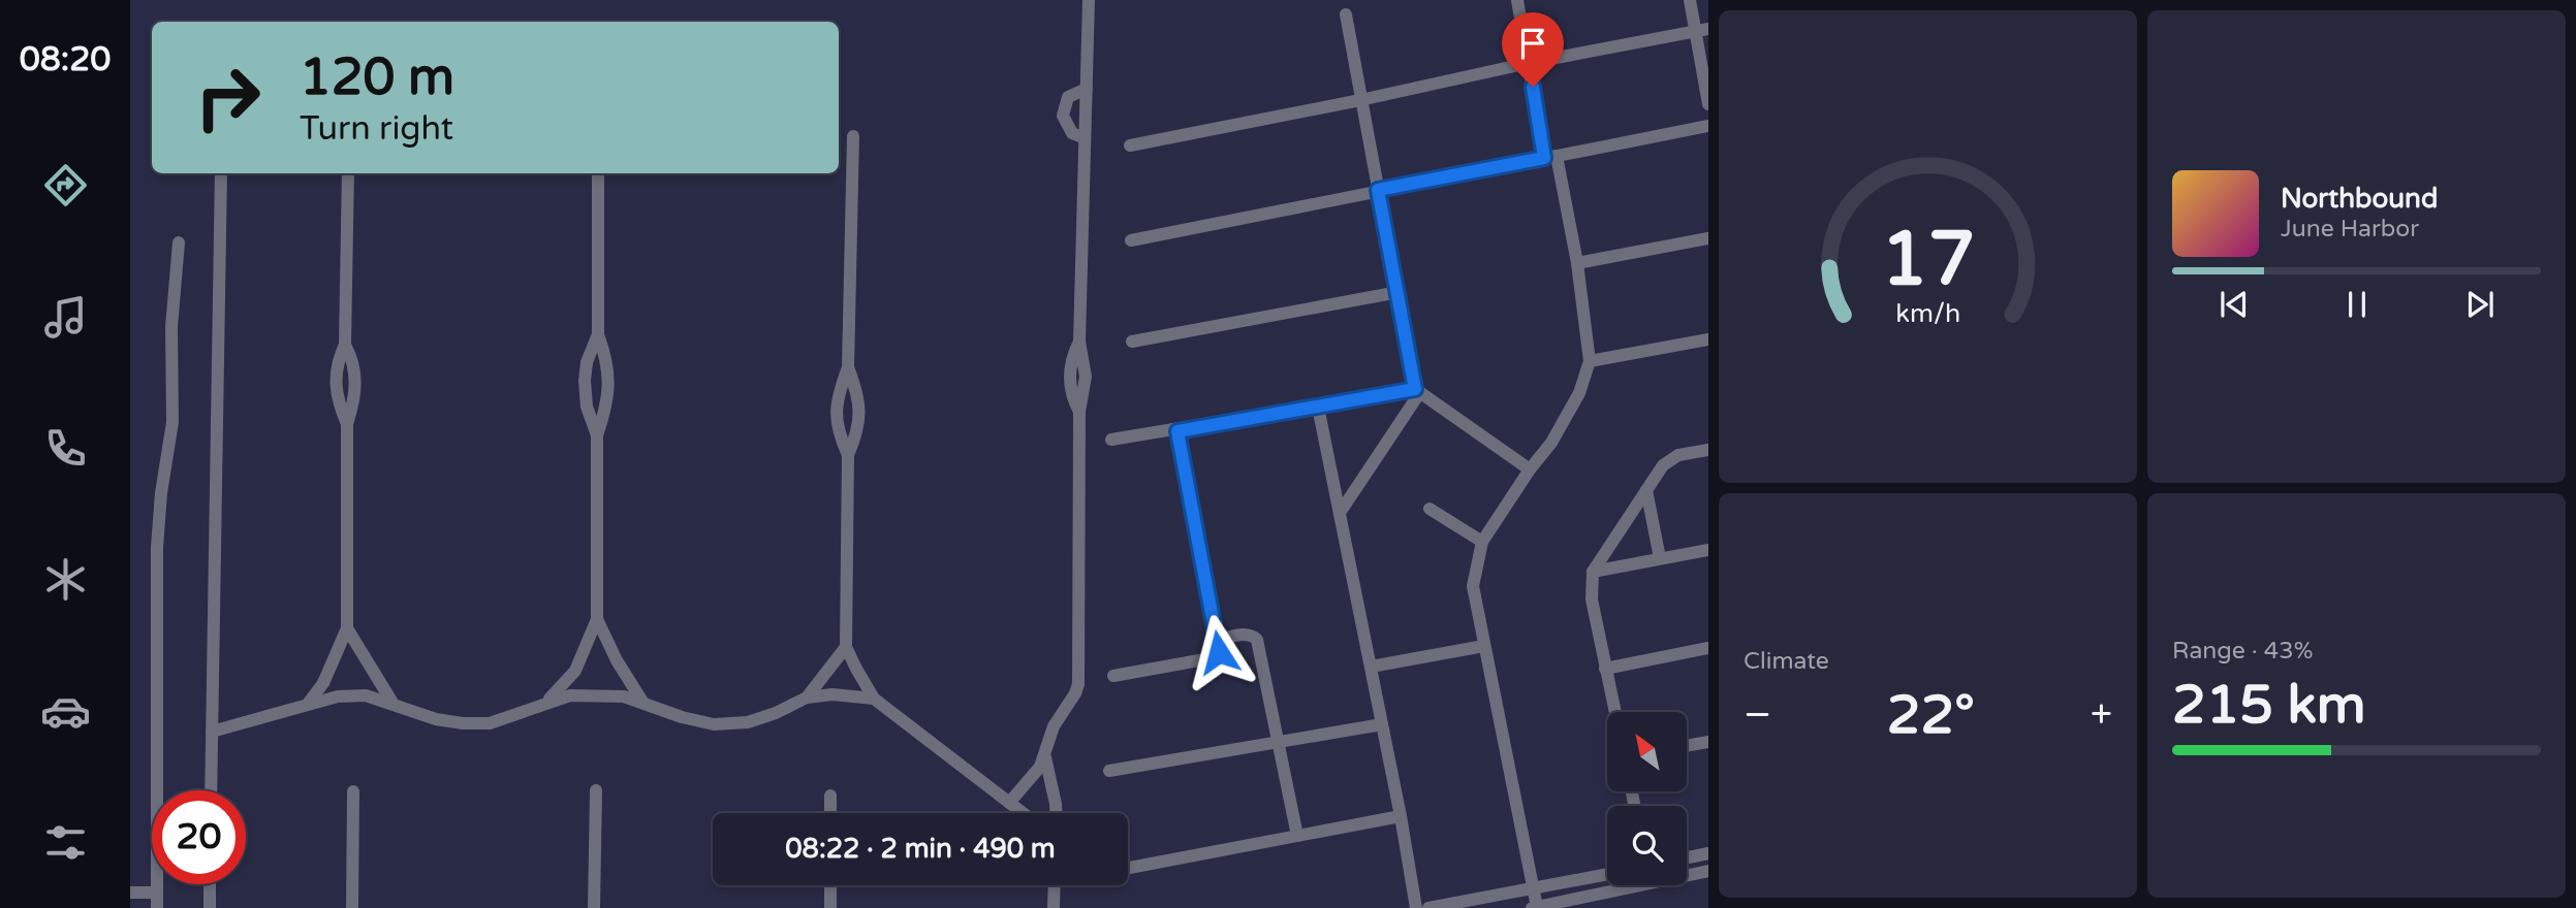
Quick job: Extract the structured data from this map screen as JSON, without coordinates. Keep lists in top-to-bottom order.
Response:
{
  "north": "top left",
  "page": {
    "tabs": "08:20",
    "turn": ["120 m", "Turn right"],
    "song": ["Northbound", "June Harbor"],
    "tile": [
      "Climate",
      ["Range · 43%", "215 km"]
    ],
    "heat": ["−", "22°", "+"],
    "limit": "20",
    "trip": "08:22 · 2 min · 490 m",
    "gauge": ["17", "km/h"]
  }
}
